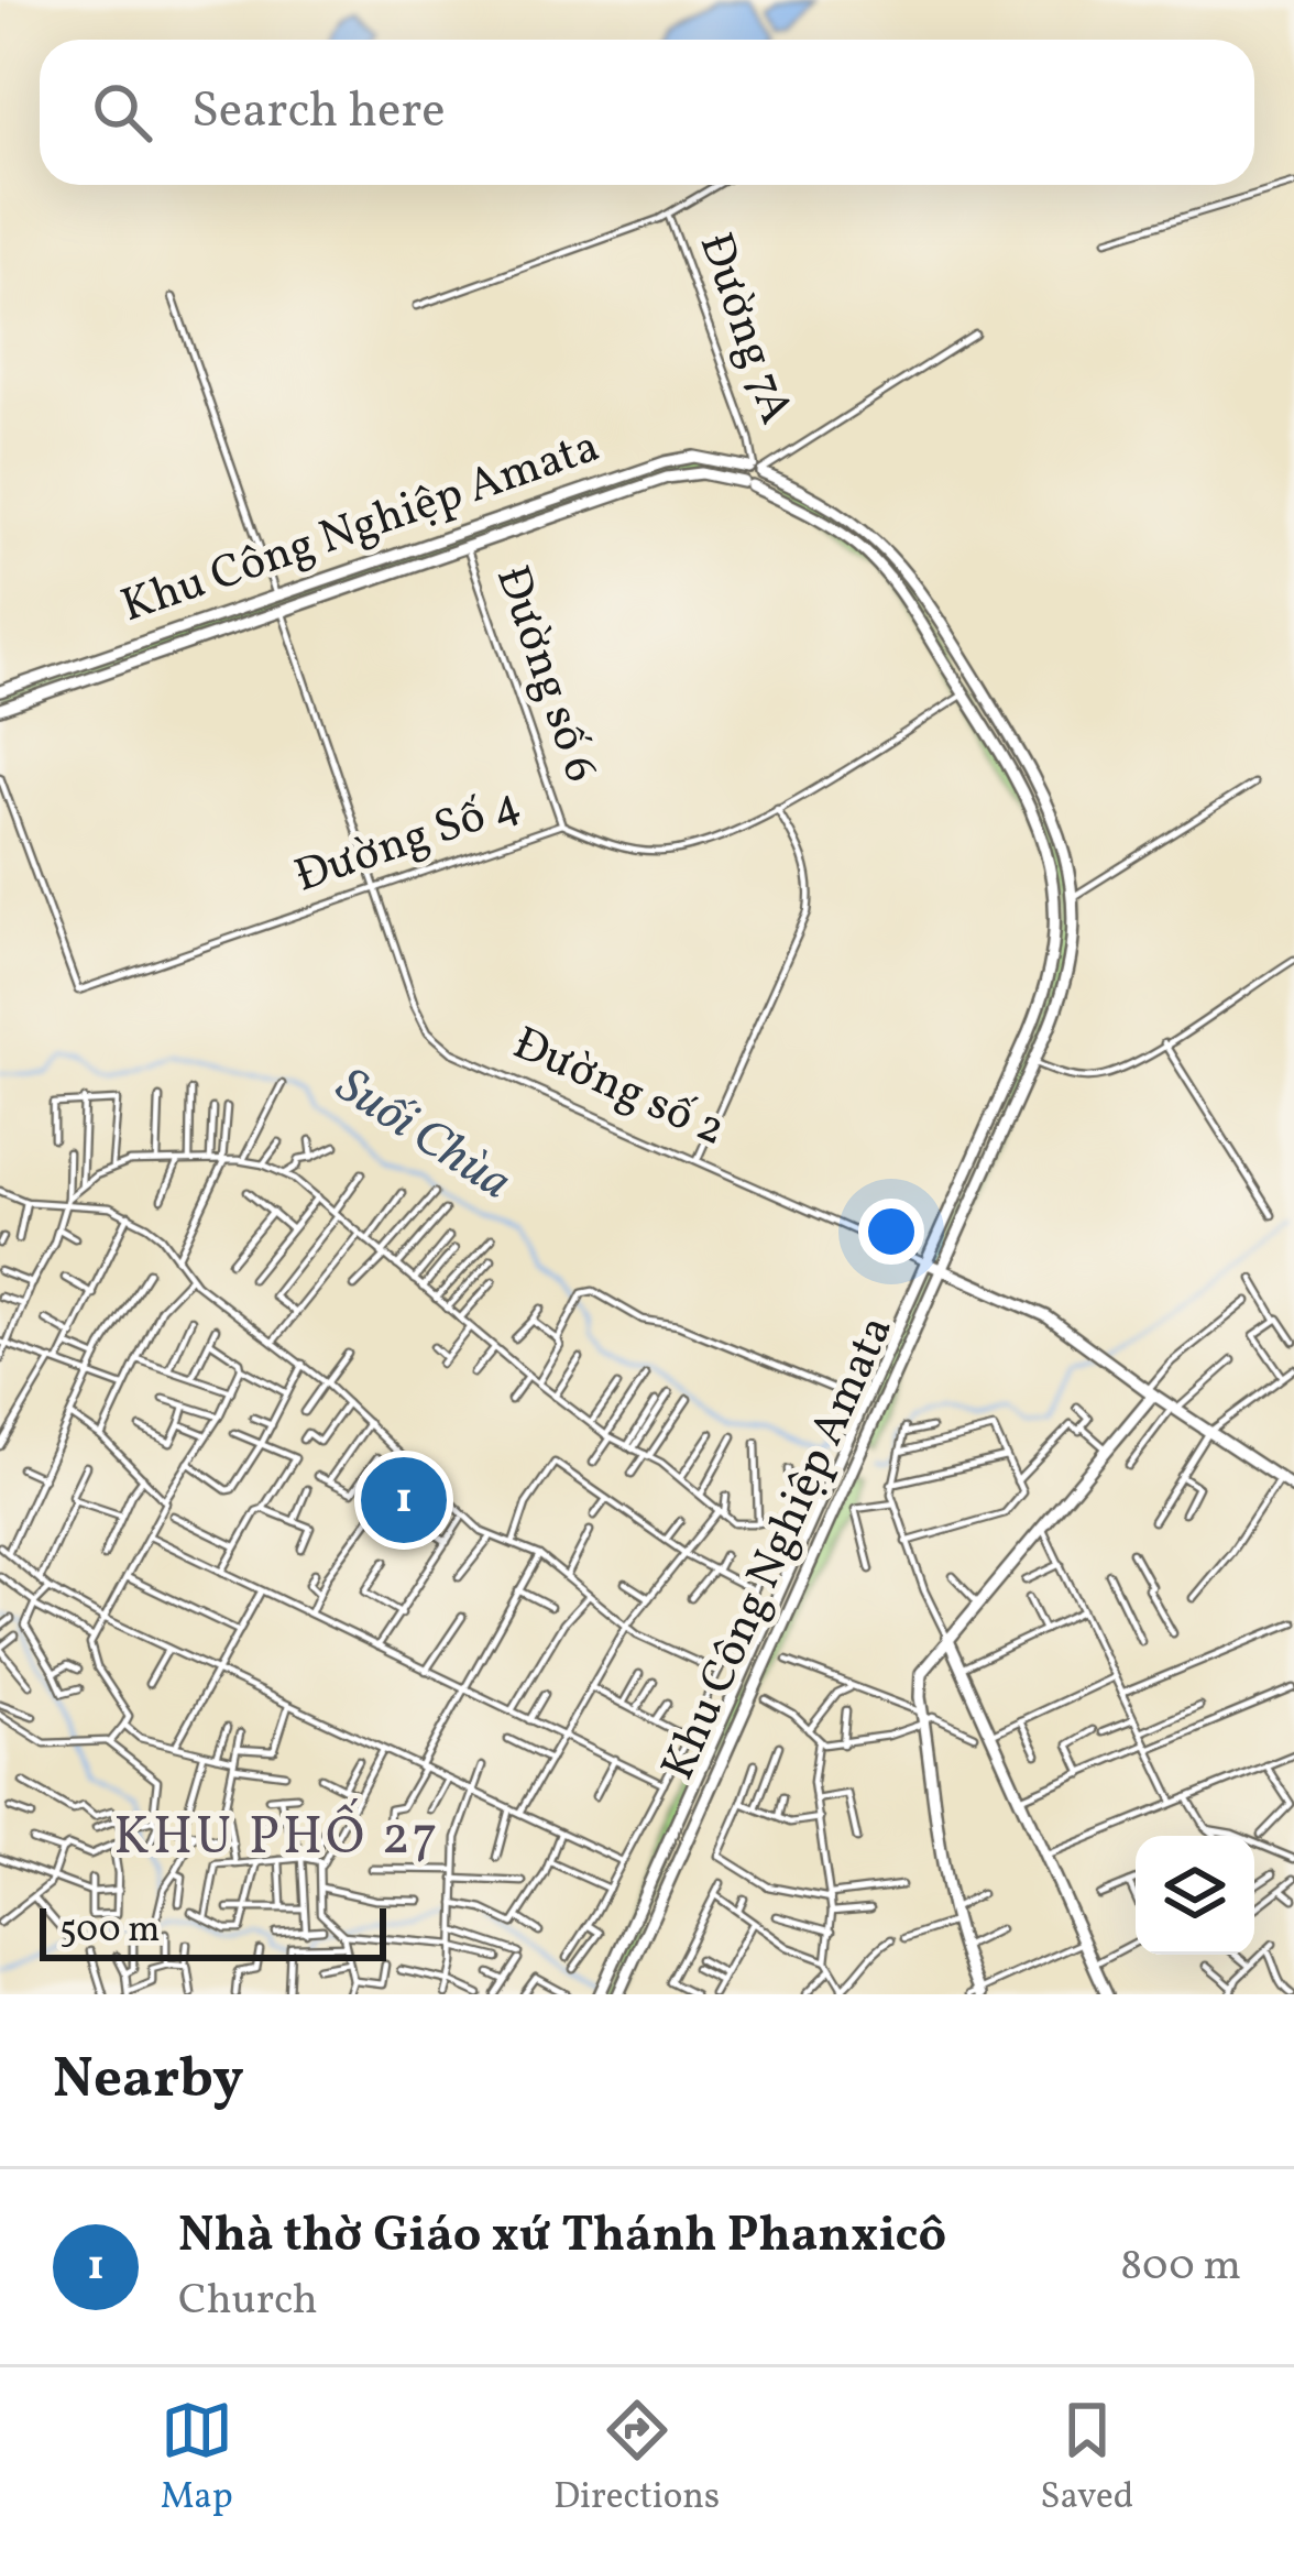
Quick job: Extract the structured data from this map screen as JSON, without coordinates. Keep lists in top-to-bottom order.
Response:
{
  "streets": {
    "street": [
      "Đường 7A",
      "Khu Công Nghiệp Amata",
      "Đường số 6",
      "Đường Số 4",
      "Đường số 2"
    ]
  },
  "crossings": [
    ["Đường 7A", "Khu Công Nghiệp Amata"],
    ["Khu Công Nghiệp Amata", "Đường số 6"],
    ["Khu Công Nghiệp Amata", "Đường Số 4"],
    ["Khu Công Nghiệp Amata", "Đường số 2"],
    ["Đường số 6", "Đường Số 4"],
    ["Đường Số 4", "Đường số 2"]
  ],
  "districts": ["KHU PHỐ 27"],
  "water": ["Suối Chùa"],
  "scale_bar": "500 m",
  "page": {
    "search": "Search here",
    "pins": "1",
    "scale": "500 m",
    "heading": "Nearby",
    "list": [
      {
        "mark": "1",
        "name": "Nhà thờ Giáo xứ Thánh Phanxicô",
        "note": "Church",
        "value": "800 m"
      }
    ],
    "nav": ["Map", "Directions", "Saved"]
  }
}
